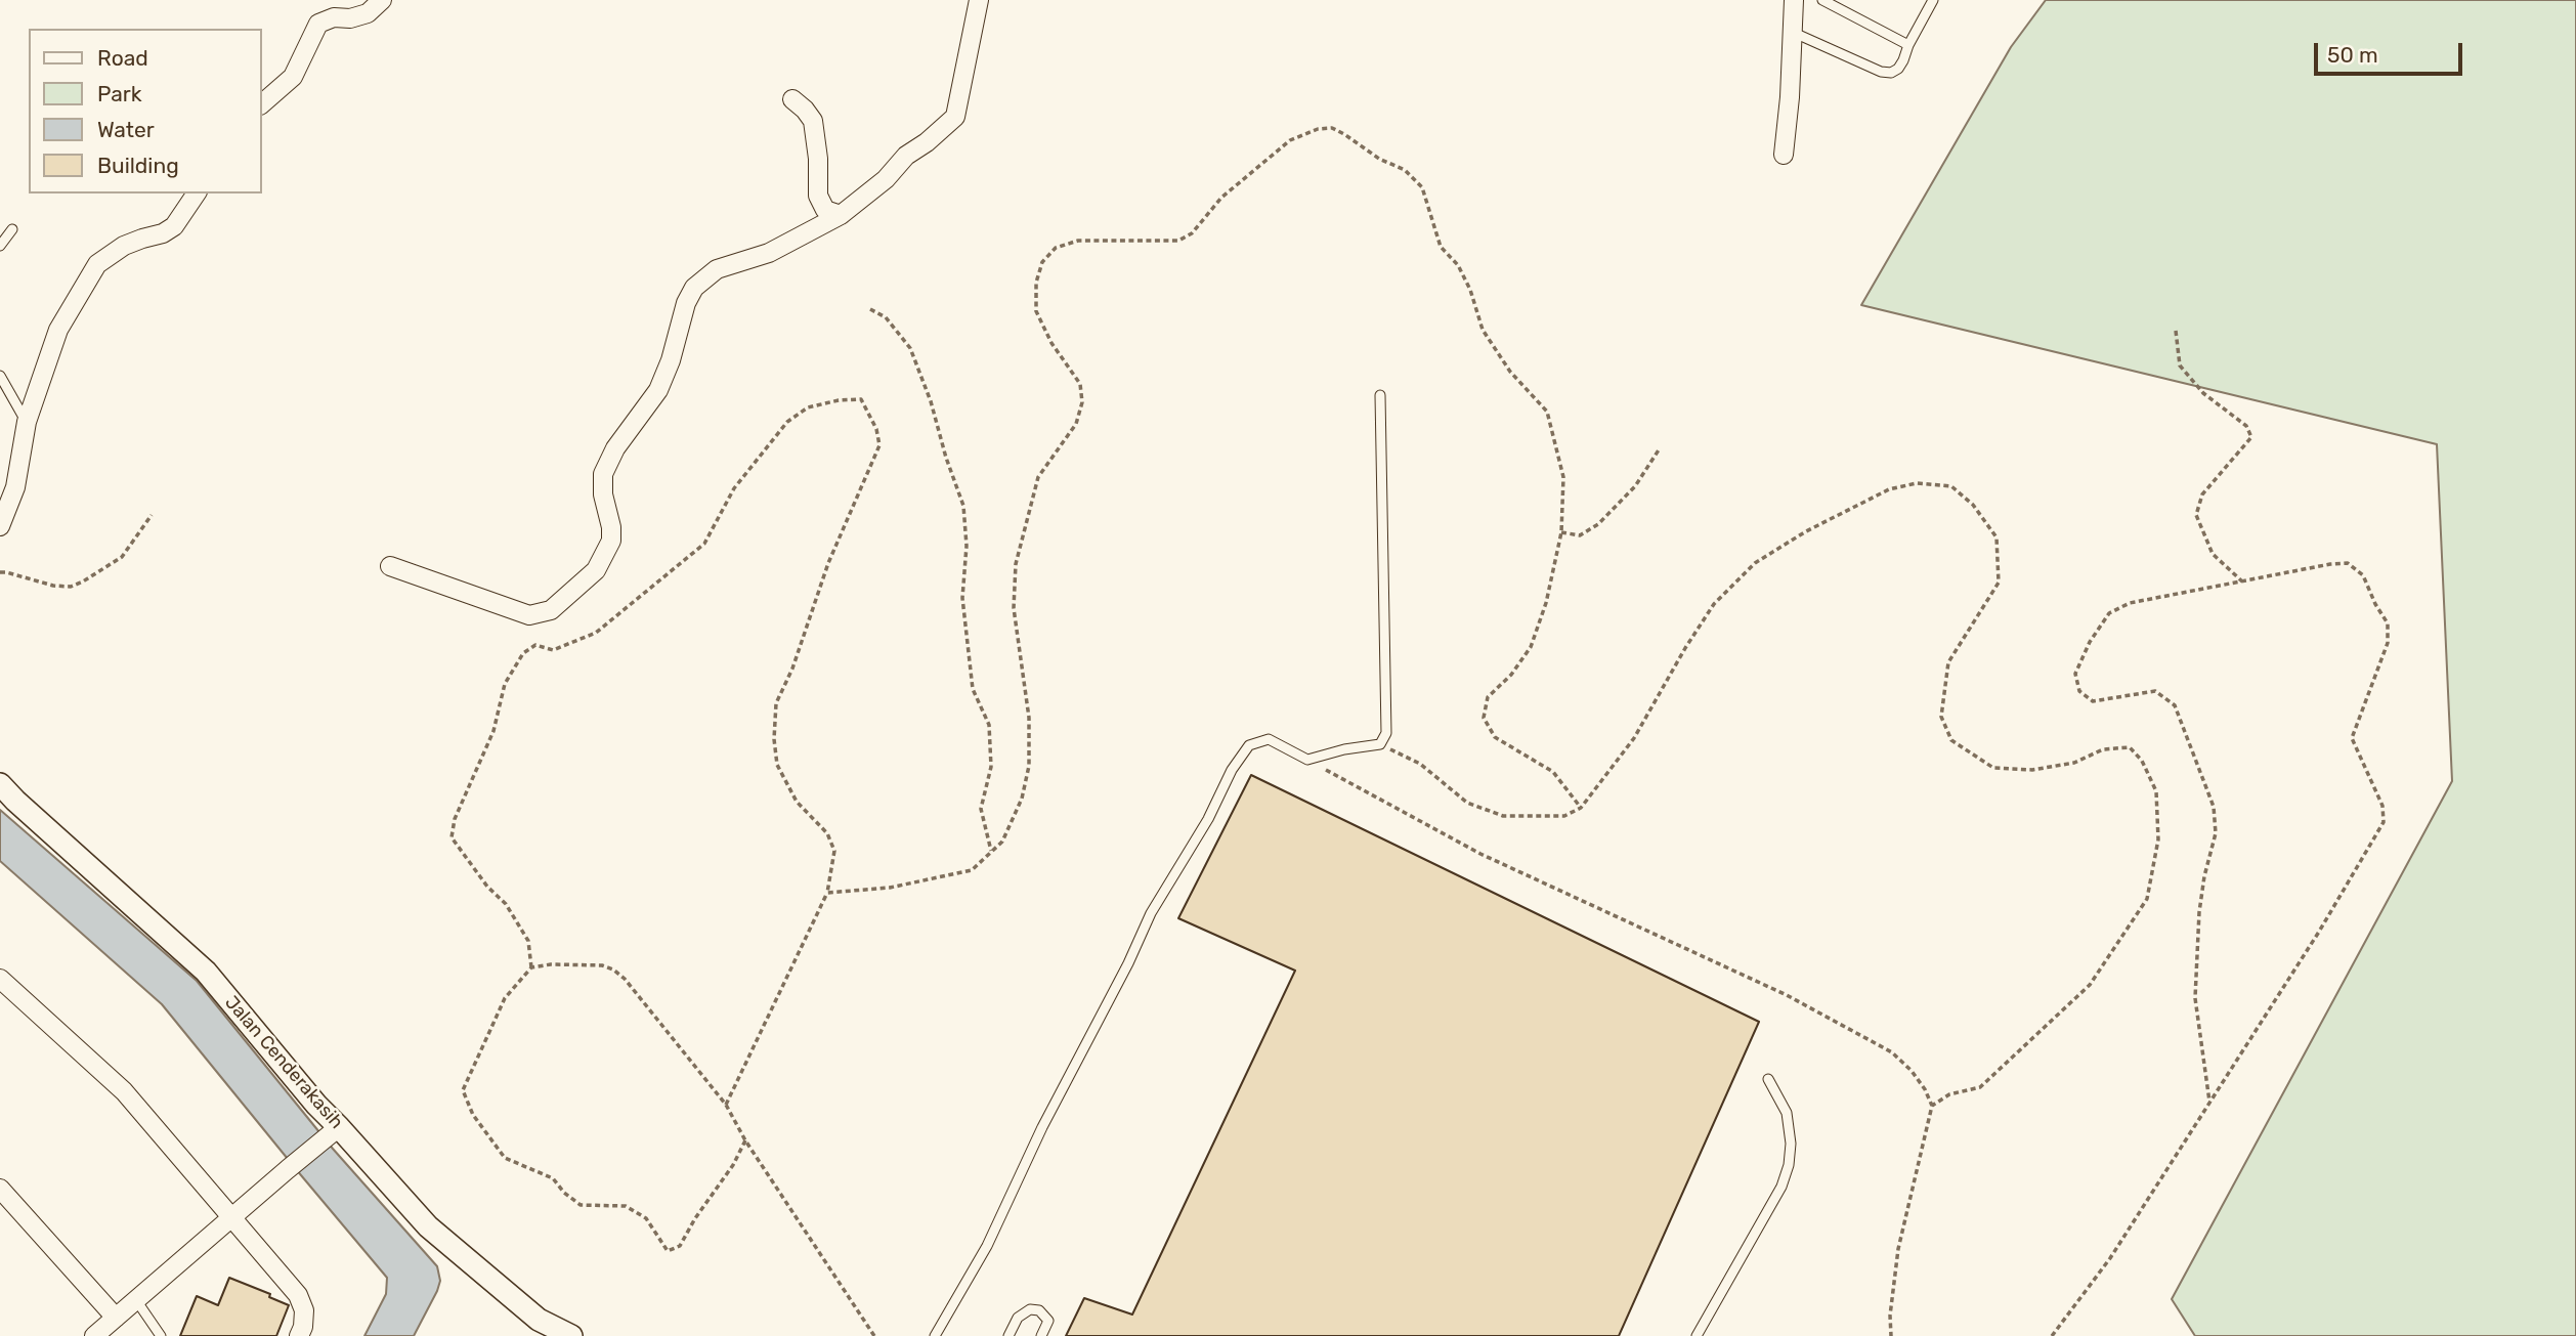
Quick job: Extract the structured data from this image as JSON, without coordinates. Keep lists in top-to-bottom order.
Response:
{
  "streets": {
    "street": ["Jalan Cenderakasih"]
  },
  "legend": [
    "Road",
    "Park",
    "Water",
    "Building"
  ],
  "scale_bar": "50 m"
}
